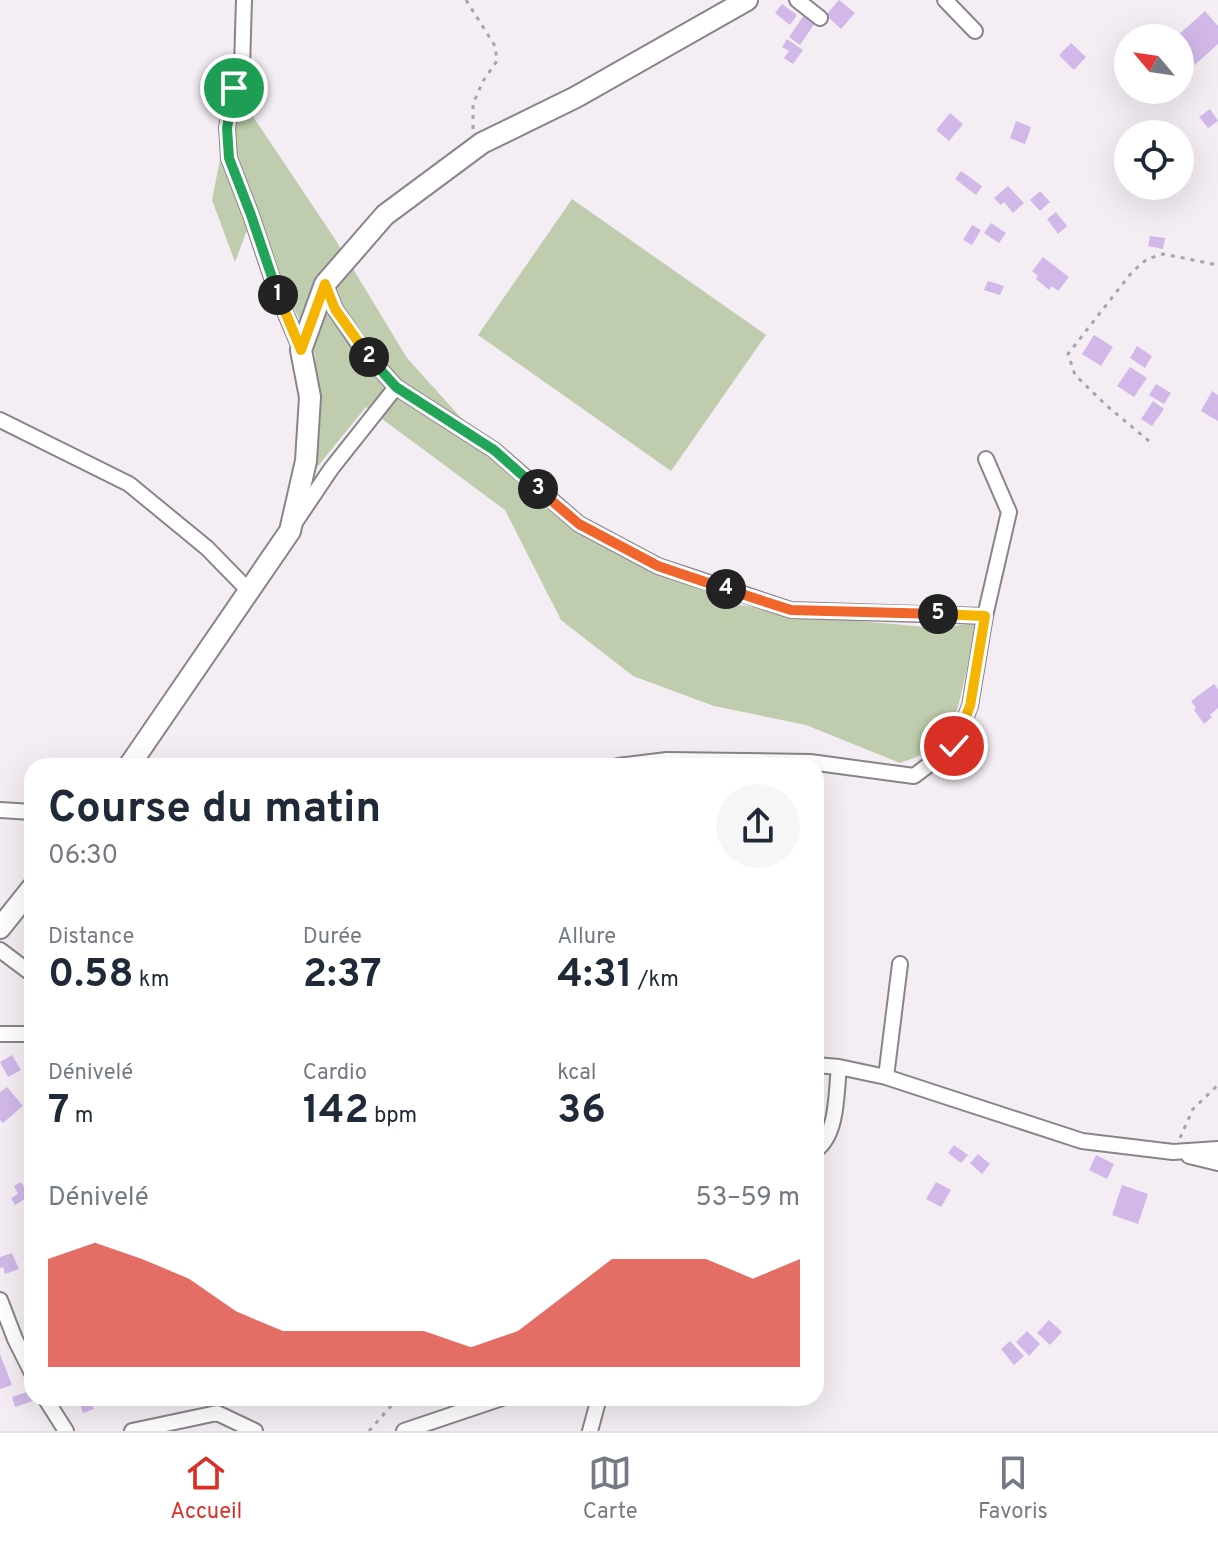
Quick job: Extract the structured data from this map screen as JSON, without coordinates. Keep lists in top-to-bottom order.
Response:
{
  "north": "top left",
  "page": {
    "pins": [
      "1",
      "2",
      "3",
      "4",
      "5"
    ],
    "heading": ["Course du matin", "06:30"],
    "stats": [
      ["Distance", "0.58 km"],
      ["Durée", "2:37"],
      ["Allure", "4:31 /km"],
      ["Dénivelé", "7 m"],
      ["Cardio", "142 bpm"],
      ["kcal", "36"]
    ],
    "chart": ["Dénivelé", "53–59 m"],
    "tabs": ["Accueil", "Carte", "Favoris"]
  }
}
